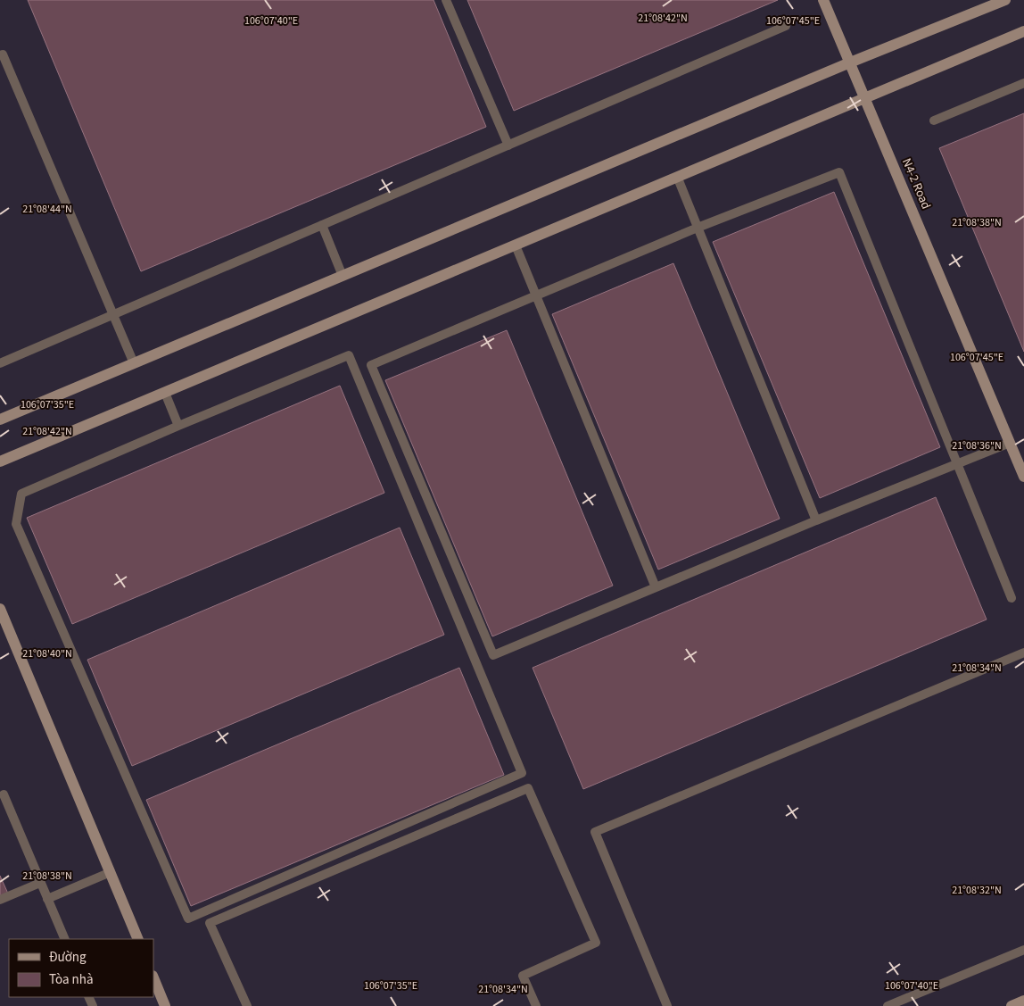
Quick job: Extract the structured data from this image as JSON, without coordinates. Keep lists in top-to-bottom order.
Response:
{
  "streets": {
    "street": ["N4-2 Road"]
  },
  "legend": ["Đường", "Tòa nhà"],
  "coordinates": [
    "21°08'42\"N",
    "106°07'40\"E",
    "106°07'45\"E",
    "21°08'44\"N",
    "21°08'38\"N",
    "106°07'35\"E",
    "21°08'36\"N",
    "21°08'40\"N",
    "21°08'34\"N",
    "21°08'32\"N"
  ]
}
